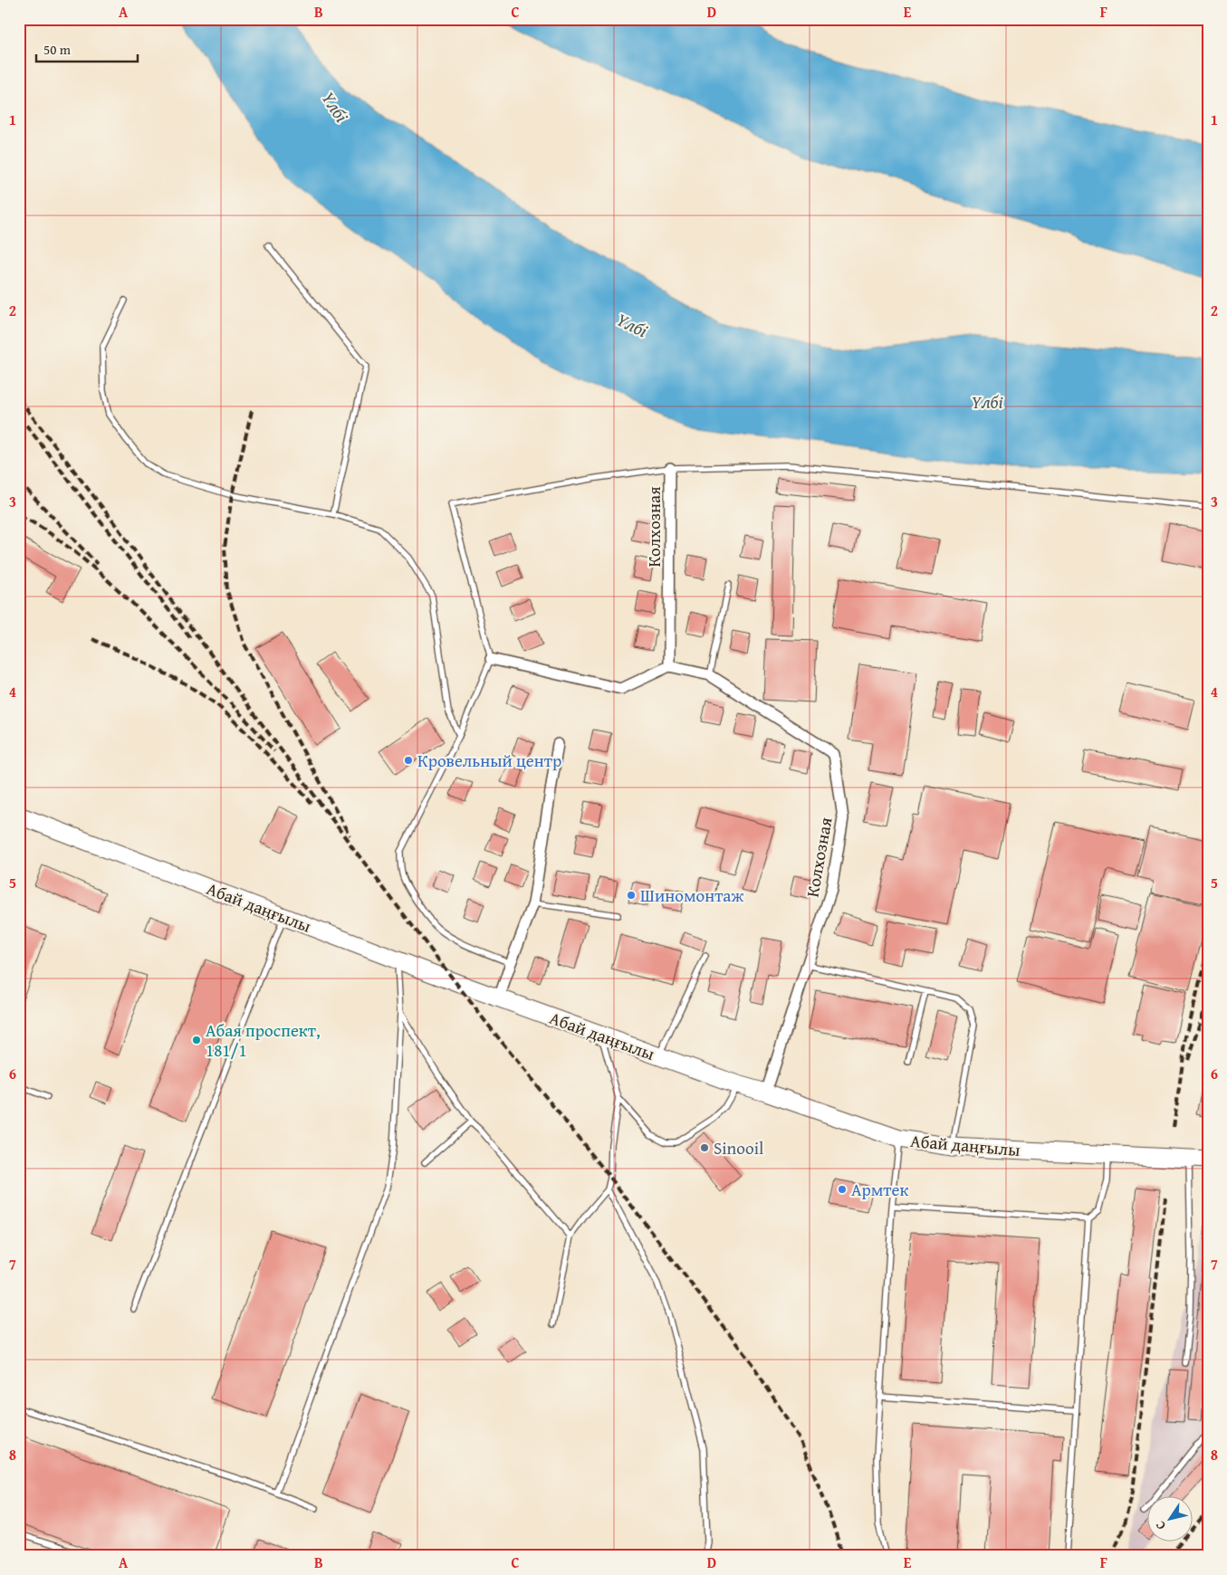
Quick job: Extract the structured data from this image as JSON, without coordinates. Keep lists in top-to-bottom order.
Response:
{
  "streets": {
    "main road": ["Абай даңғылы"],
    "street": ["Колхозная"]
  },
  "crossings": [
    ["Колхозная", "Абай даңғылы"]
  ],
  "water": ["Үлбі"],
  "places": [
    "Кровельный центр",
    "Шиномонтаж",
    "Абая проспект, 181/1",
    "Sinooil",
    "Армтек"
  ],
  "scale_bar": "50 m",
  "north": "bottom left",
  "grid": {
    "columns": [
      "A",
      "B",
      "C",
      "D",
      "E",
      "F"
    ],
    "rows": [
      "1",
      "2",
      "3",
      "4",
      "5",
      "6",
      "7",
      "8"
    ]
  }
}
